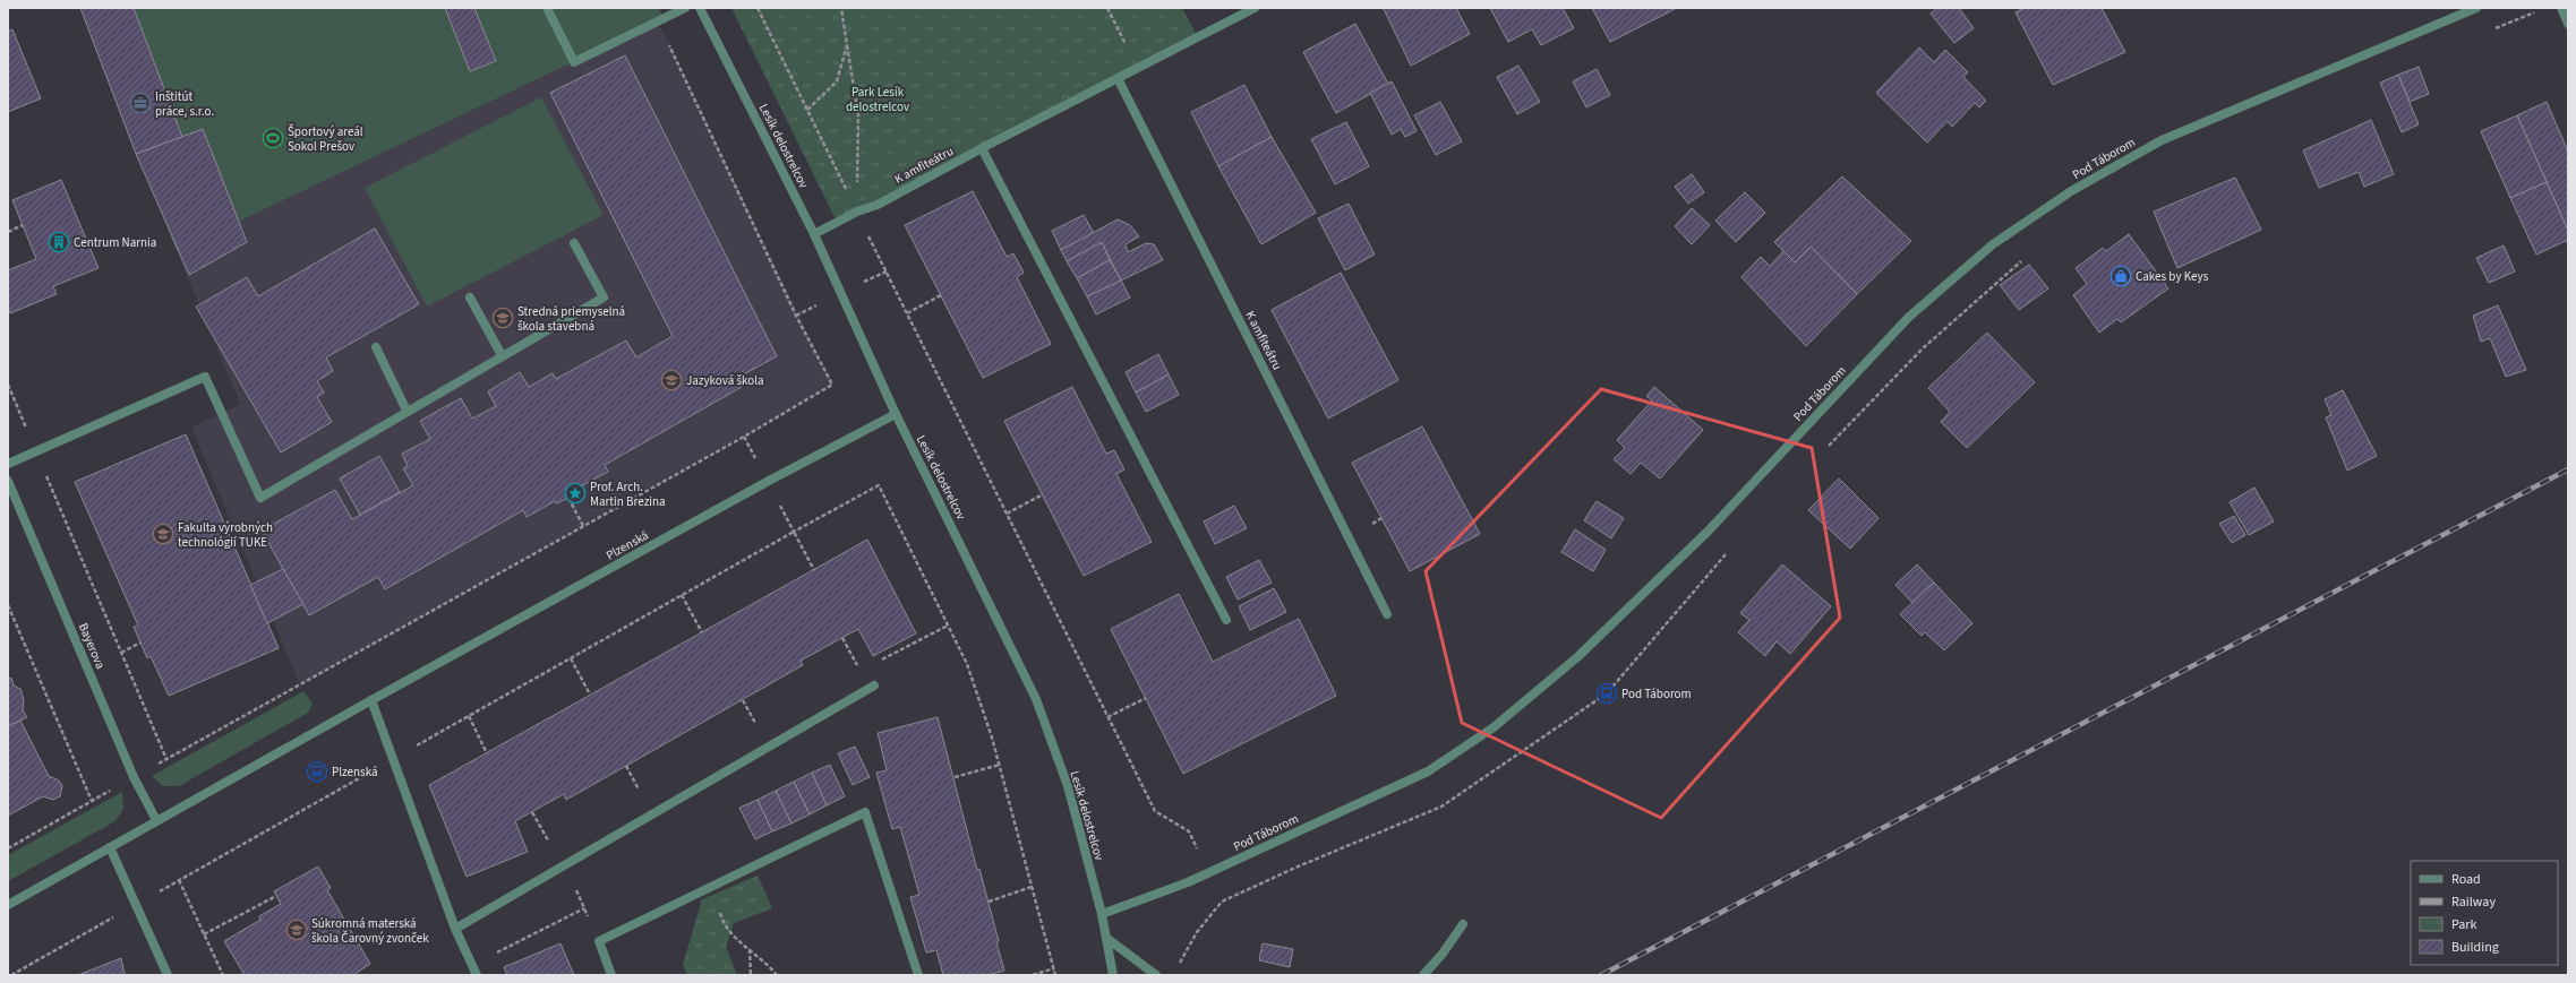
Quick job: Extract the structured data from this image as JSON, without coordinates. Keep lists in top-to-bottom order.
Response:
{
  "streets": {
    "street": [
      "Lesík delostrelcov",
      "Pod Táborom",
      "K amfiteátru",
      "Plzenská",
      "Bayerova"
    ]
  },
  "crossings": [
    ["Lesík delostrelcov", "Pod Táborom"],
    ["Lesík delostrelcov", "K amfiteátru"],
    ["Lesík delostrelcov", "Plzenská"],
    ["Plzenská", "Bayerova"]
  ],
  "parks": ["Park Lesík delostrelcov"],
  "places": {
    "office": ["Inštitút práce, s.r.o."],
    "sports": ["Športový areál Sokol Prešov"],
    "building": ["Centrum Narnia"],
    "shop": ["Cakes by Keys"],
    "school or university": [
      "Stredná priemyselná škola stavebná",
      "Jazyková škola",
      "Fakulta výrobných technológií TUKE",
      "Súkromná materská škola Čarovný zvonček"
    ],
    "place": ["Prof. Arch. Martin Brezina"],
    "bus stop": ["Pod Táborom", "Plzenská"]
  },
  "legend": [
    "Road",
    "Railway",
    "Park",
    "Building"
  ]
}
